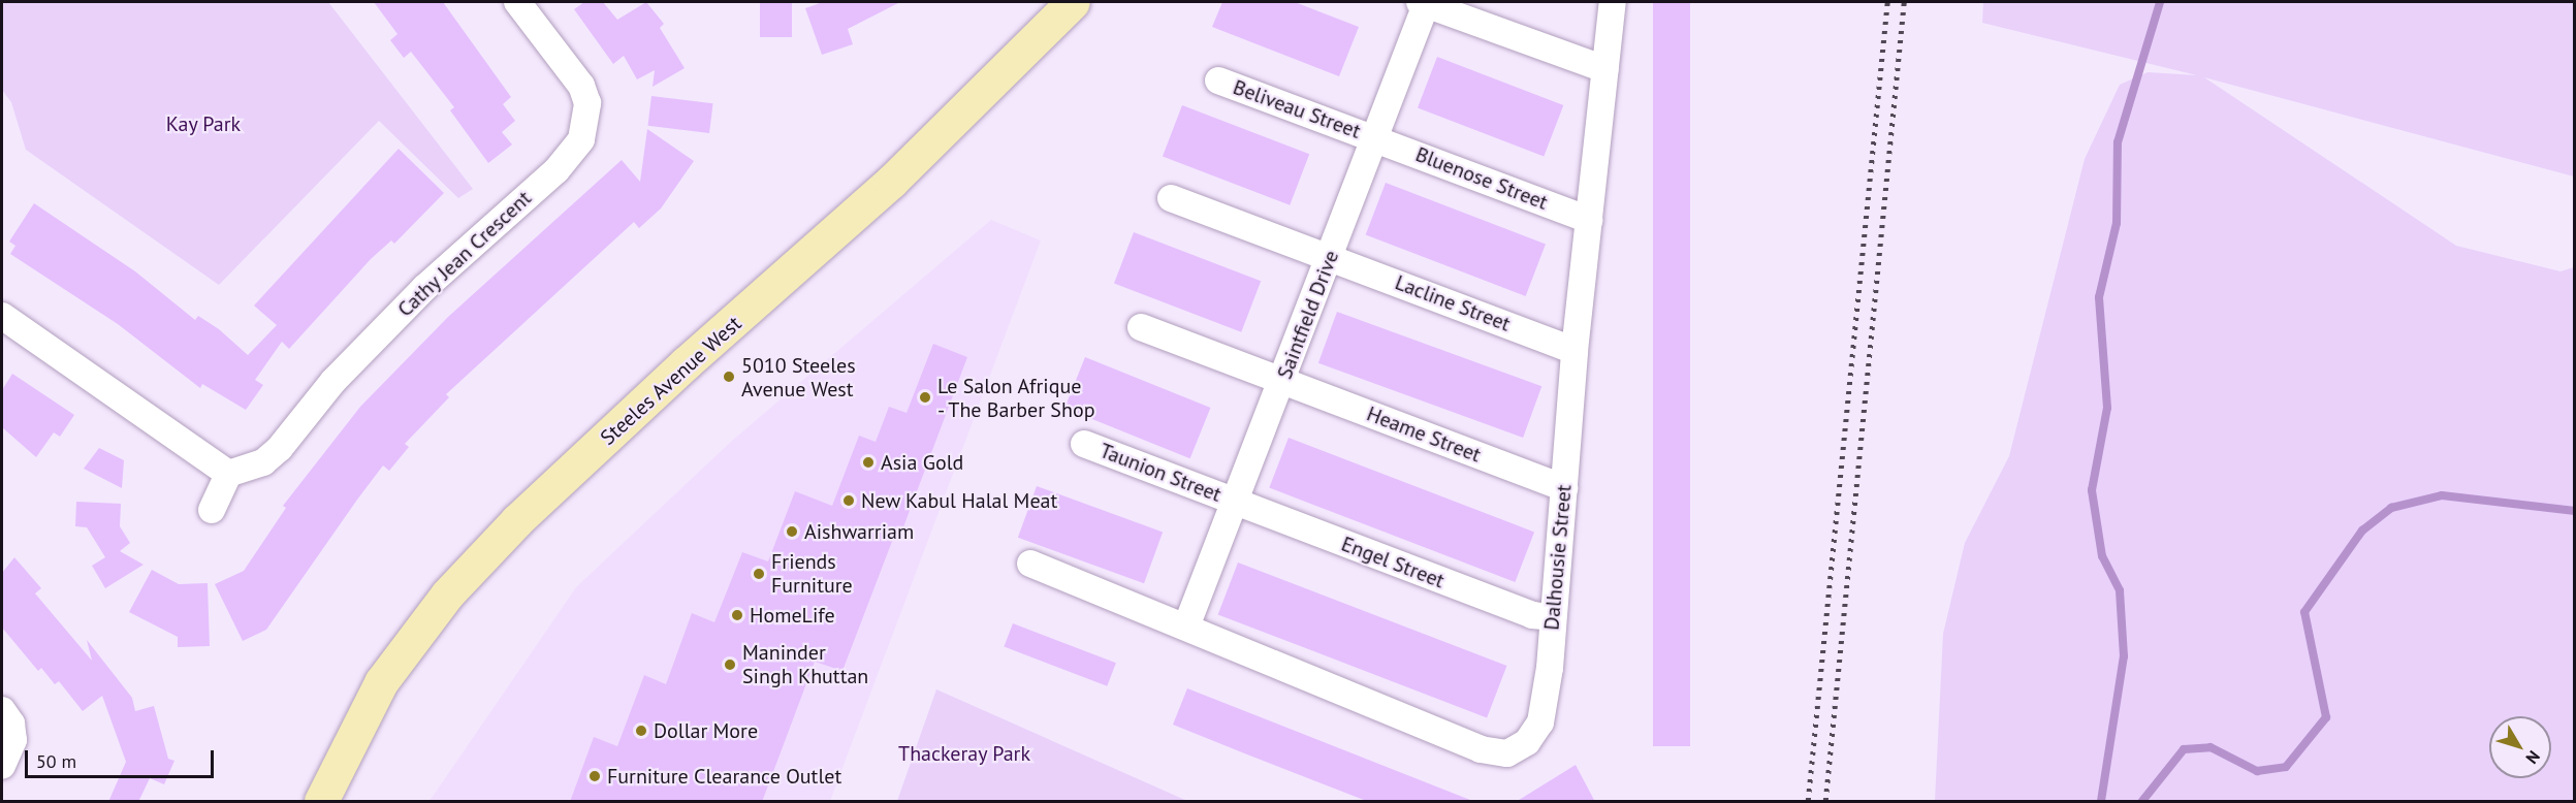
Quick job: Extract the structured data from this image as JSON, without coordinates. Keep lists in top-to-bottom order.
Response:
{
  "streets": {
    "main road": ["Steeles Avenue West"],
    "street": [
      "Beliveau Street",
      "Bluenose Street",
      "Cathy Jean Crescent",
      "Lacline Street",
      "Saintfield Drive",
      "Heame Street",
      "Taunion Street",
      "Dalhousie Street",
      "Engel Street"
    ]
  },
  "crossings": [
    ["Beliveau Street", "Bluenose Street"],
    ["Beliveau Street", "Saintfield Drive"],
    ["Bluenose Street", "Saintfield Drive"],
    ["Bluenose Street", "Dalhousie Street"],
    ["Lacline Street", "Saintfield Drive"],
    ["Lacline Street", "Dalhousie Street"],
    ["Saintfield Drive", "Heame Street"],
    ["Saintfield Drive", "Taunion Street"],
    ["Saintfield Drive", "Dalhousie Street"],
    ["Saintfield Drive", "Engel Street"],
    ["Heame Street", "Dalhousie Street"],
    ["Taunion Street", "Engel Street"],
    ["Dalhousie Street", "Engel Street"]
  ],
  "parks": ["Kay Park", "Thackeray Park"],
  "places": [
    "5010 Steeles Avenue West",
    "Le Salon Afrique - The Barber Shop",
    "Asia Gold",
    "New Kabul Halal Meat",
    "Aishwarriam",
    "Friends Furniture",
    "HomeLife",
    "Maninder Singh Khuttan",
    "Dollar More",
    "Furniture Clearance Outlet"
  ],
  "scale_bar": "50 m",
  "north": "bottom right"
}
